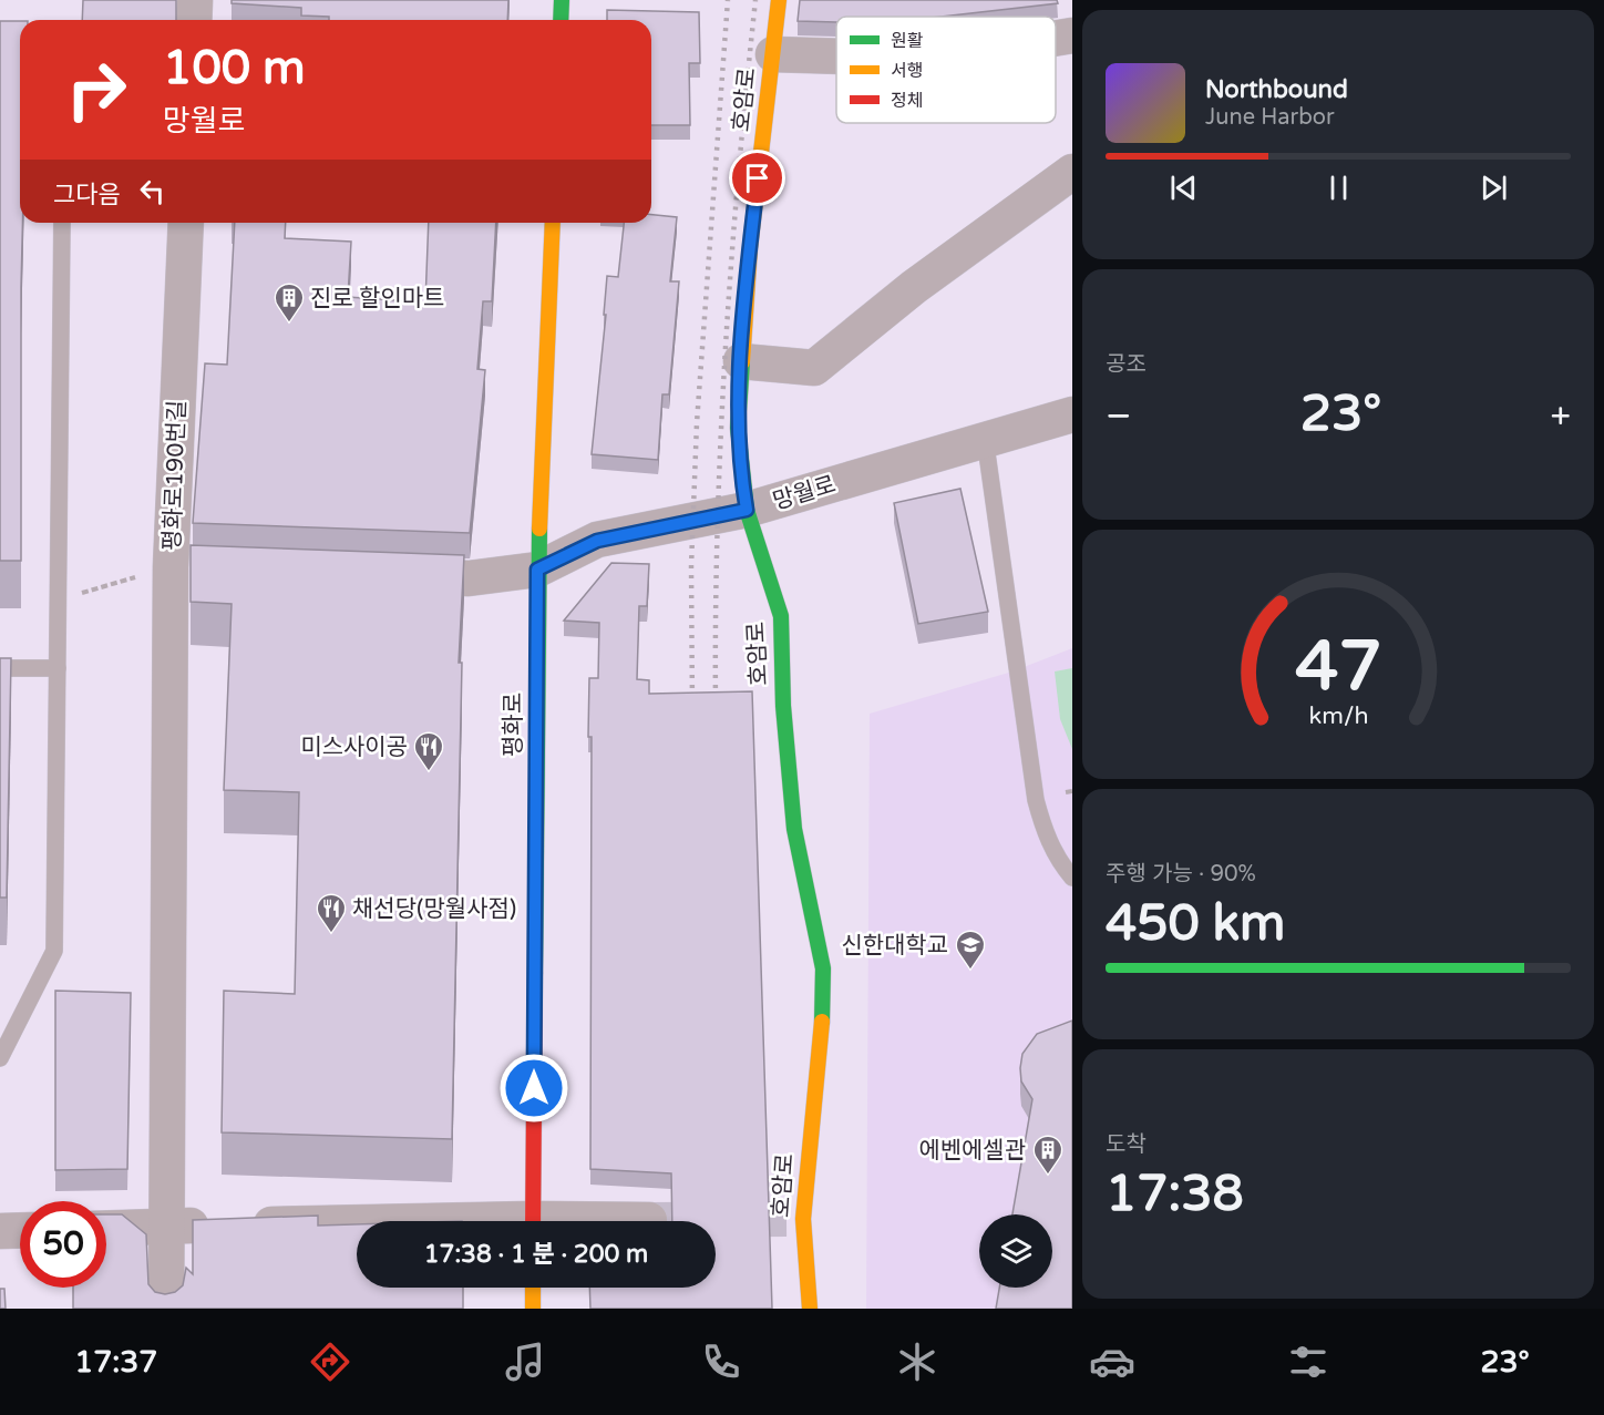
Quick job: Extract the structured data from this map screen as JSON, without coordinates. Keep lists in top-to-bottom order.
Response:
{
  "streets": {
    "street": [
      "호암로",
      "평화로190번길",
      "망월로",
      "평화로"
    ]
  },
  "crossings": [
    ["호암로", "망월로"],
    ["망월로", "평화로"]
  ],
  "places": {
    "building": ["진로 할인마트", "에벤에셀관"],
    "restaurant": ["미스사이공", "채선당(망월사점)"],
    "school or university": ["신한대학교"]
  },
  "legend": ["원활", "서행", "정체"],
  "page": {
    "turn": ["100 m", "망월로"],
    "song": ["Northbound", "June Harbor"],
    "then": "그다음",
    "tile": [
      "공조",
      ["주행 가능 · 90%", "450 km"],
      ["도착", "17:38"]
    ],
    "heat": ["−", "23°", "+"],
    "limit": "50",
    "trip": "17:38 · 1 분 · 200 m",
    "tabs": ["17:37", "23°"],
    "gauge": ["47", "km/h"]
  }
}
